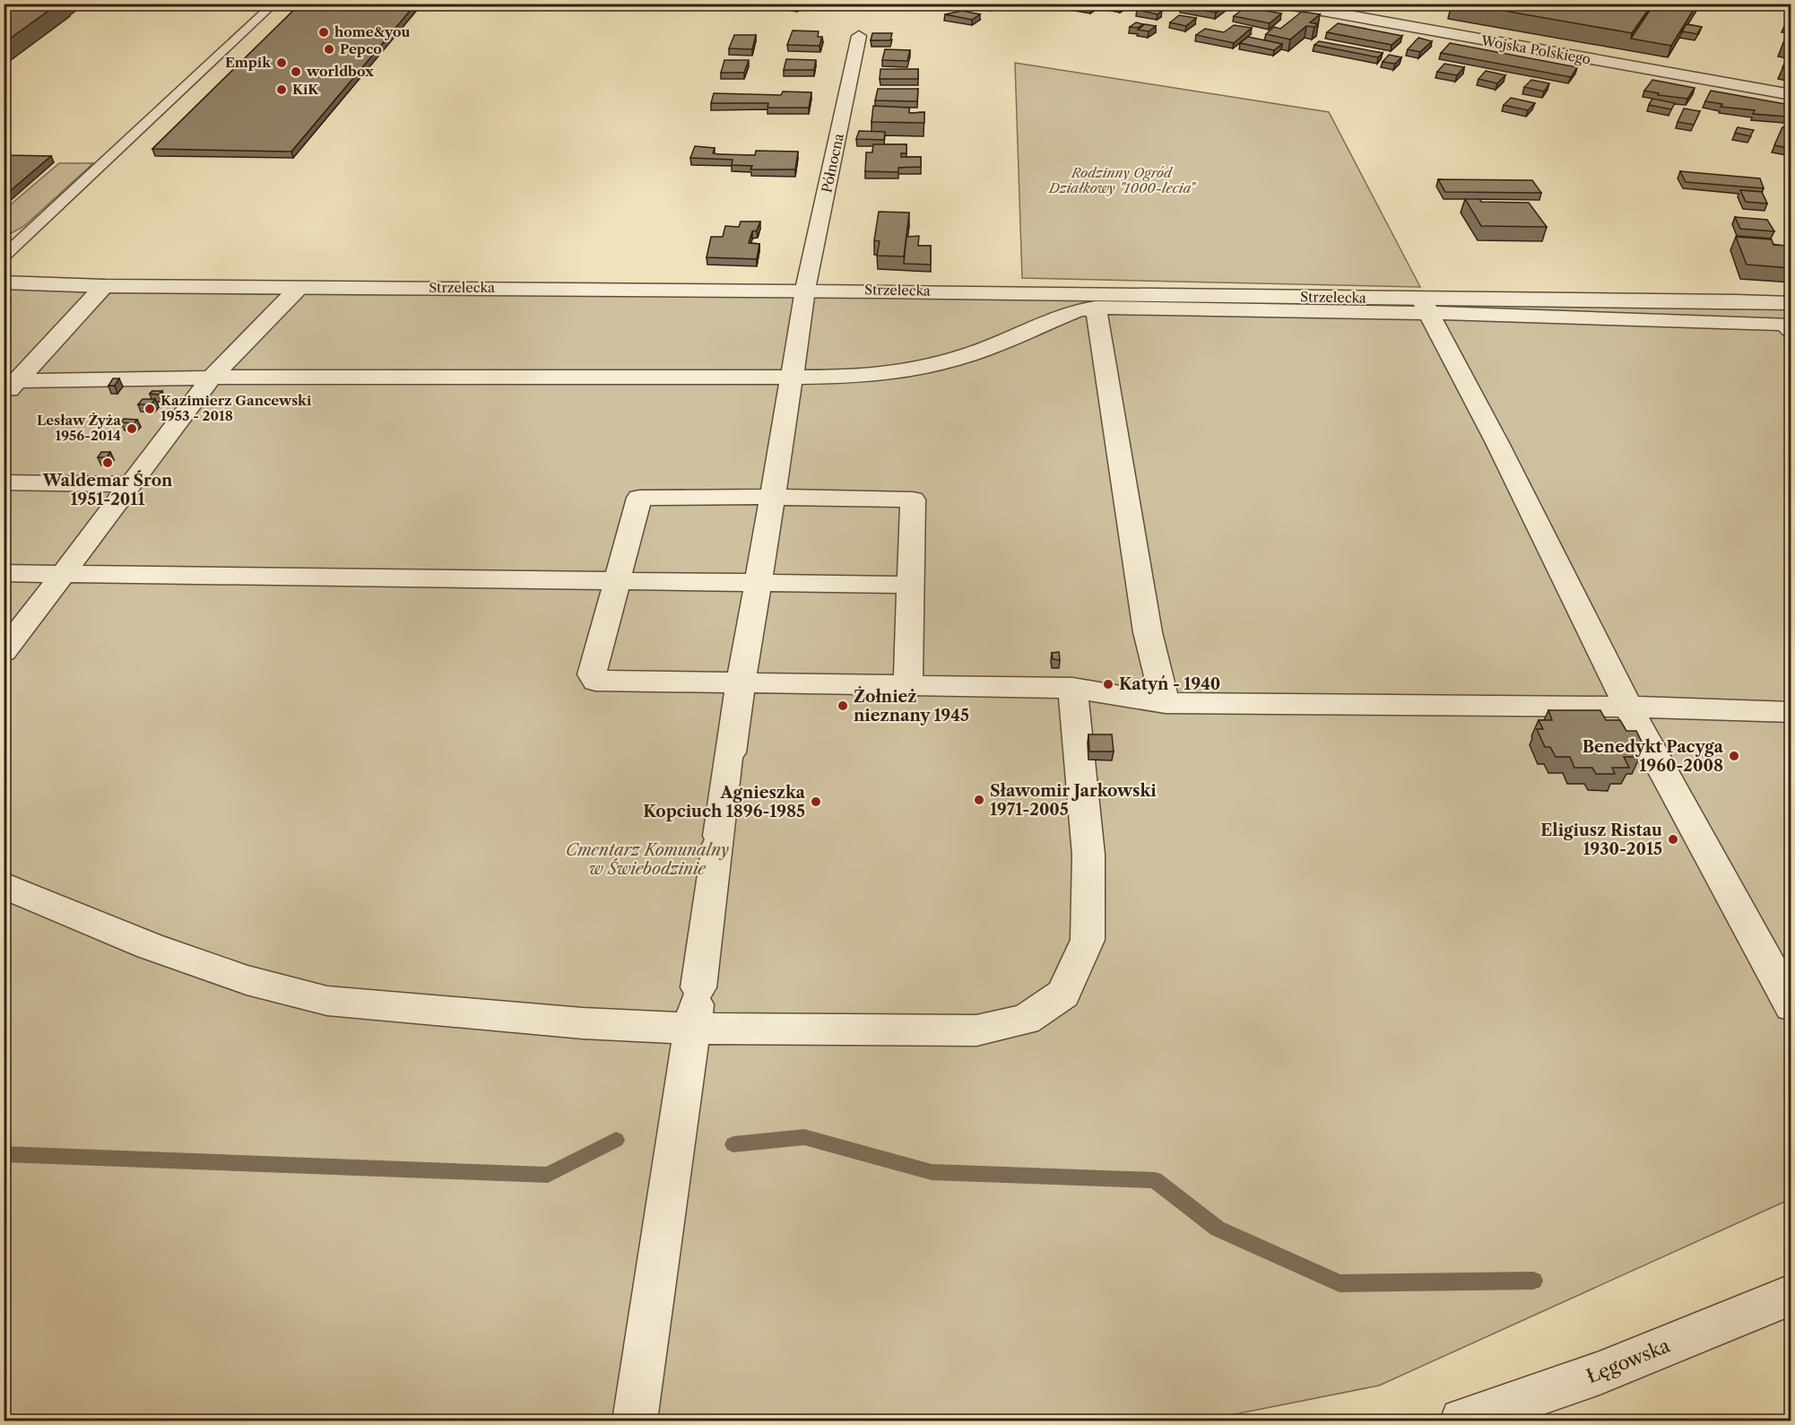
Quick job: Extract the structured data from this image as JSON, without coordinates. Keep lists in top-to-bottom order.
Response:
{
  "streets": {
    "street": [
      "Wojska Polskiego",
      "Północna",
      "Strzelecka",
      "Łęgowska"
    ]
  },
  "crossings": [
    ["Północna", "Strzelecka"]
  ],
  "parks": ["Rodzinny Ogród Działkowy \"1000-lecia\"", "Cmentarz Komunalny w Świebodzinie"],
  "places": [
    "home&you",
    "Pepco",
    "Empik",
    "worldbox",
    "KiK",
    "Kazimierz Gancewski 1953 - 2018",
    "Lesław Żyża 1956-2014",
    "Waldemar Śron 1951-2011",
    "Katyń - 1940",
    "Żołnież nieznany 1945",
    "Benedykt Pacyga 1960-2008",
    "Sławomir Jarkowski 1971-2005",
    "Agnieszka Kopciuch 1896-1985",
    "Eligiusz Ristau 1930-2015"
  ]
}
